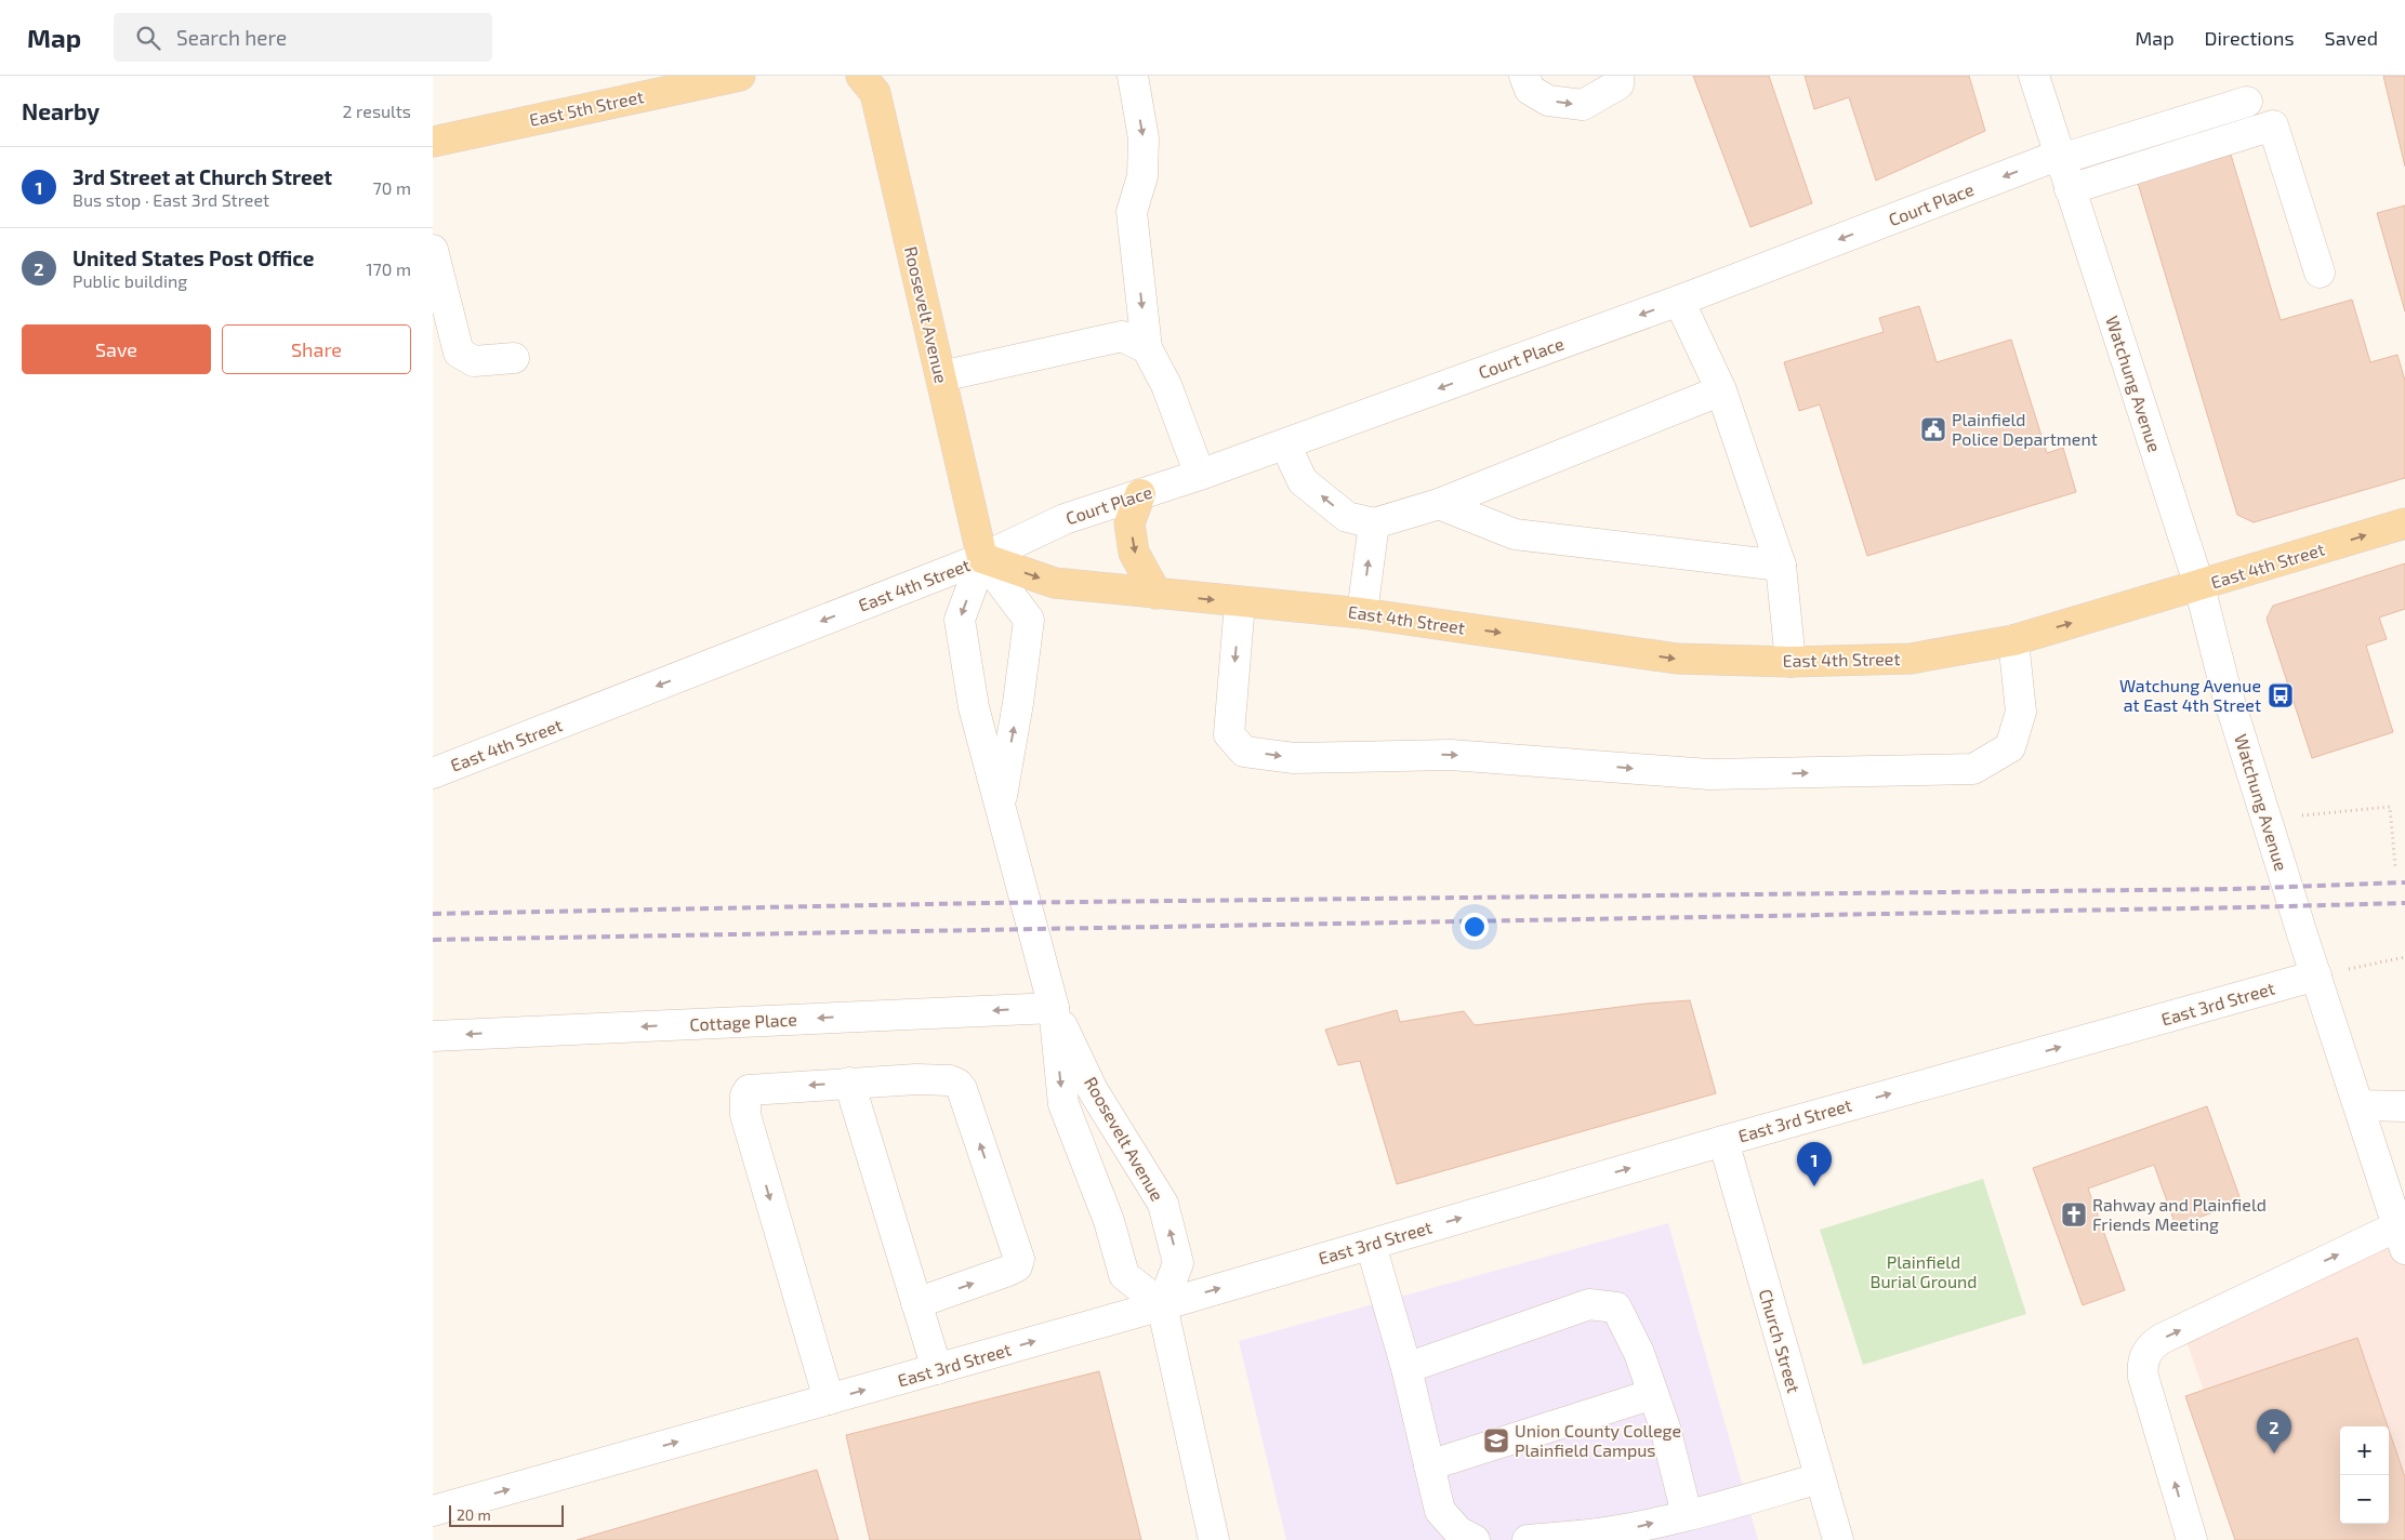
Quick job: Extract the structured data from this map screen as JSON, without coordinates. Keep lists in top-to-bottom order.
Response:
{
  "streets": {
    "main road": ["East 5th Street", "Roosevelt Avenue", "East 4th Street"],
    "street": [
      "Court Place",
      "Watchung Avenue",
      "East 3rd Street",
      "Cottage Place",
      "Church Street"
    ]
  },
  "crossings": [
    ["Court Place", "Roosevelt Avenue"],
    ["Court Place", "Watchung Avenue"],
    ["Court Place", "East 4th Street"],
    ["Roosevelt Avenue", "East 4th Street"],
    ["Roosevelt Avenue", "East 3rd Street"],
    ["Roosevelt Avenue", "Cottage Place"],
    ["Watchung Avenue", "East 4th Street"],
    ["Watchung Avenue", "East 3rd Street"],
    ["East 3rd Street", "Church Street"]
  ],
  "one_way": ["East 3rd Street", "Cottage Place"],
  "parks": ["Plainfield Burial Ground"],
  "places": {
    "public building": ["Plainfield Police Department"],
    "bus stop": ["Watchung Avenue at East 4th Street"],
    "church": ["Rahway and Plainfield Friends Meeting"],
    "school or university": ["Union County College Plainfield Campus"]
  },
  "scale_bar": "20 m",
  "page": {
    "header": "Map",
    "search": "Search here",
    "nav": ["Map", "Directions", "Saved"],
    "heading": ["Nearby", "2 results"],
    "list": [
      {
        "mark": "1",
        "name": "3rd Street at Church Street",
        "note": "Bus stop · East 3rd Street",
        "value": "70 m"
      },
      {
        "mark": "2",
        "name": "United States Post Office",
        "note": "Public building",
        "value": "170 m"
      }
    ],
    "buttons": ["Save", "Share"],
    "pins": ["1", "2"],
    "map_buttons": ["+", "−"],
    "scale": "20 m"
  }
}
